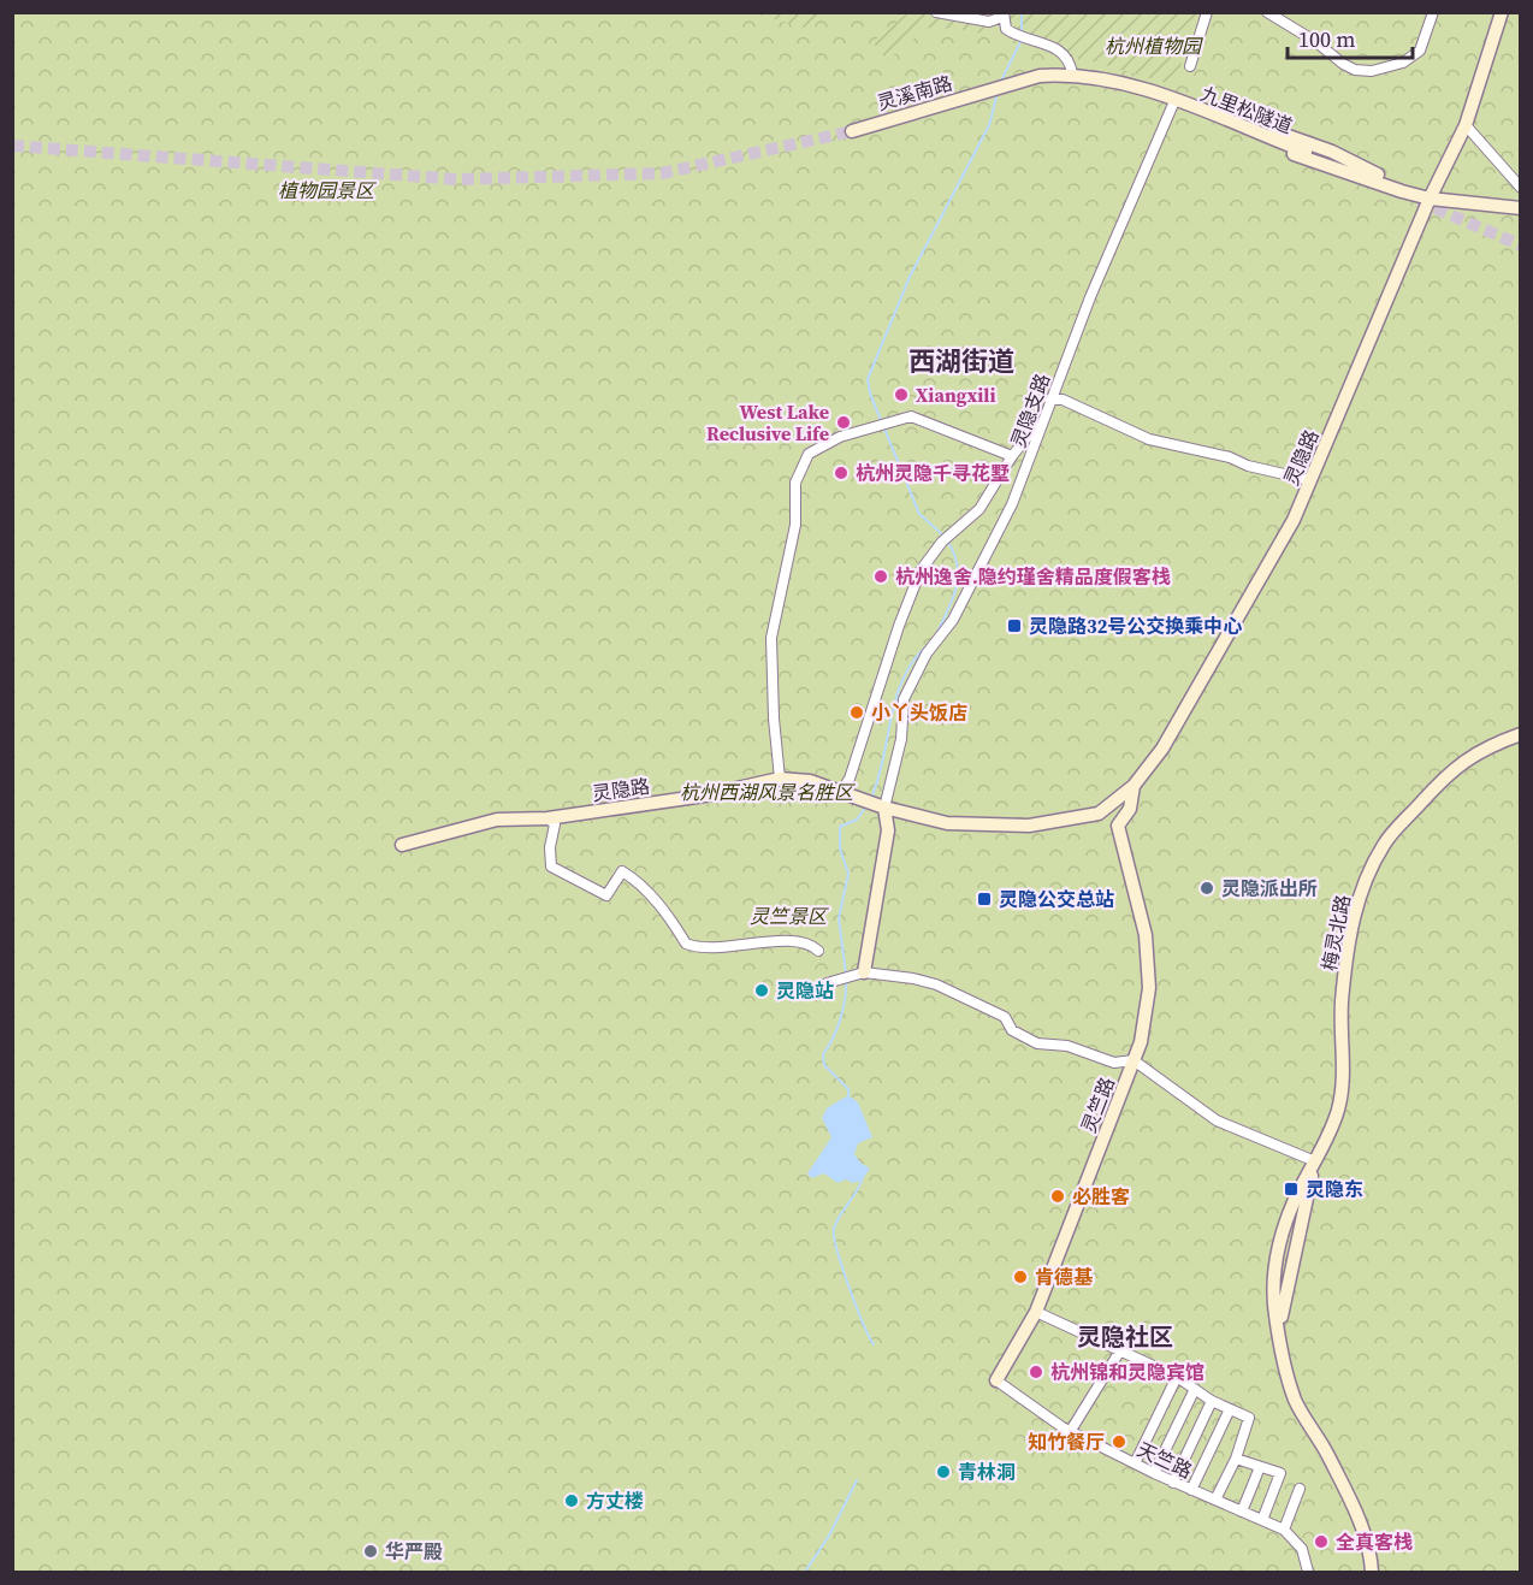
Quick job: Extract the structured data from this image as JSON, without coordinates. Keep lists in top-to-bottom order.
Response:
{
  "streets": {
    "main road": [
      "灵溪南路",
      "九里松隧道",
      "灵隐路",
      "梅灵北路",
      "灵竺路"
    ],
    "street": ["灵隐支路", "天竺路"]
  },
  "crossings": [
    ["九里松隧道", "灵隐支路"],
    ["灵隐支路", "灵隐路"],
    ["灵竺路", "天竺路"]
  ],
  "districts": ["西湖街道", "灵隐社区"],
  "parks": [
    "杭州植物园",
    "植物园景区",
    "杭州西湖风景名胜区",
    "灵竺景区"
  ],
  "places": {
    "other": [
      "Xiangxili",
      "West Lake Reclusive Life",
      "杭州灵隐千寻花墅",
      "杭州逸舍.隐约瑾舍精品度假客栈",
      "小丫头饭店",
      "灵隐派出所",
      "灵隐站",
      "必胜客",
      "肯德基",
      "杭州锦和灵隐宾馆",
      "知竹餐厅",
      "青林洞",
      "方丈楼",
      "全真客栈",
      "华严殿"
    ],
    "transit": ["灵隐路32号公交换乘中心", "灵隐公交总站", "灵隐东"]
  },
  "scale_bar": "100 m"
}
